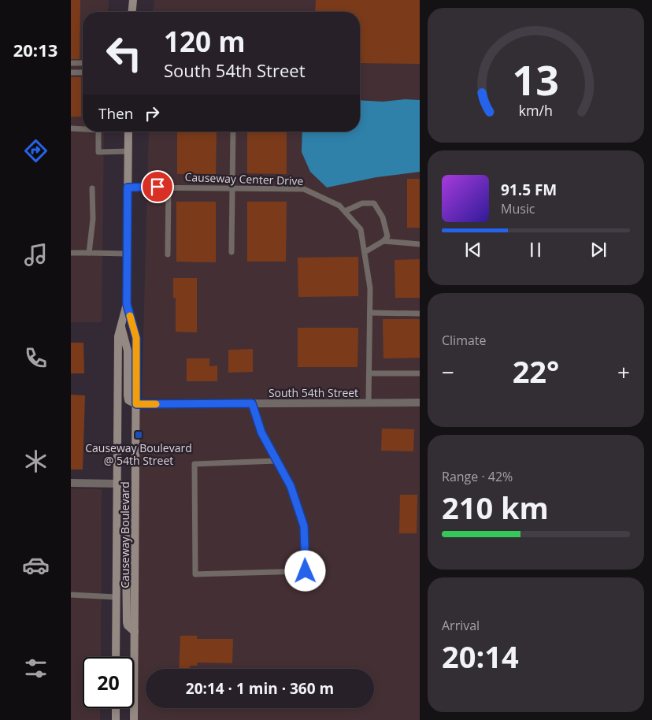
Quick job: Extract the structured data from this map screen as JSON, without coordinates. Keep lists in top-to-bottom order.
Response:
{
  "streets": {
    "main road": ["Causeway Boulevard"],
    "street": ["South 54th Street"],
    "lane": ["Causeway Center Drive"]
  },
  "crossings": [
    ["Causeway Center Drive", "South 54th Street"],
    ["Causeway Center Drive", "Causeway Boulevard"],
    ["South 54th Street", "Causeway Boulevard"]
  ],
  "places": {
    "transit": ["Causeway Boulevard @ 54th Street"]
  },
  "page": {
    "tabs": "20:13",
    "turn": ["120 m", "South 54th Street"],
    "then": "Then",
    "song": ["91.5 FM", "Music"],
    "tile": [
      "Climate",
      ["Range · 42%", "210 km"],
      ["Arrival", "20:14"]
    ],
    "heat": ["−", "22°", "+"],
    "limit": "20",
    "trip": "20:14 · 1 min · 360 m",
    "gauge": ["13", "km/h"]
  }
}
